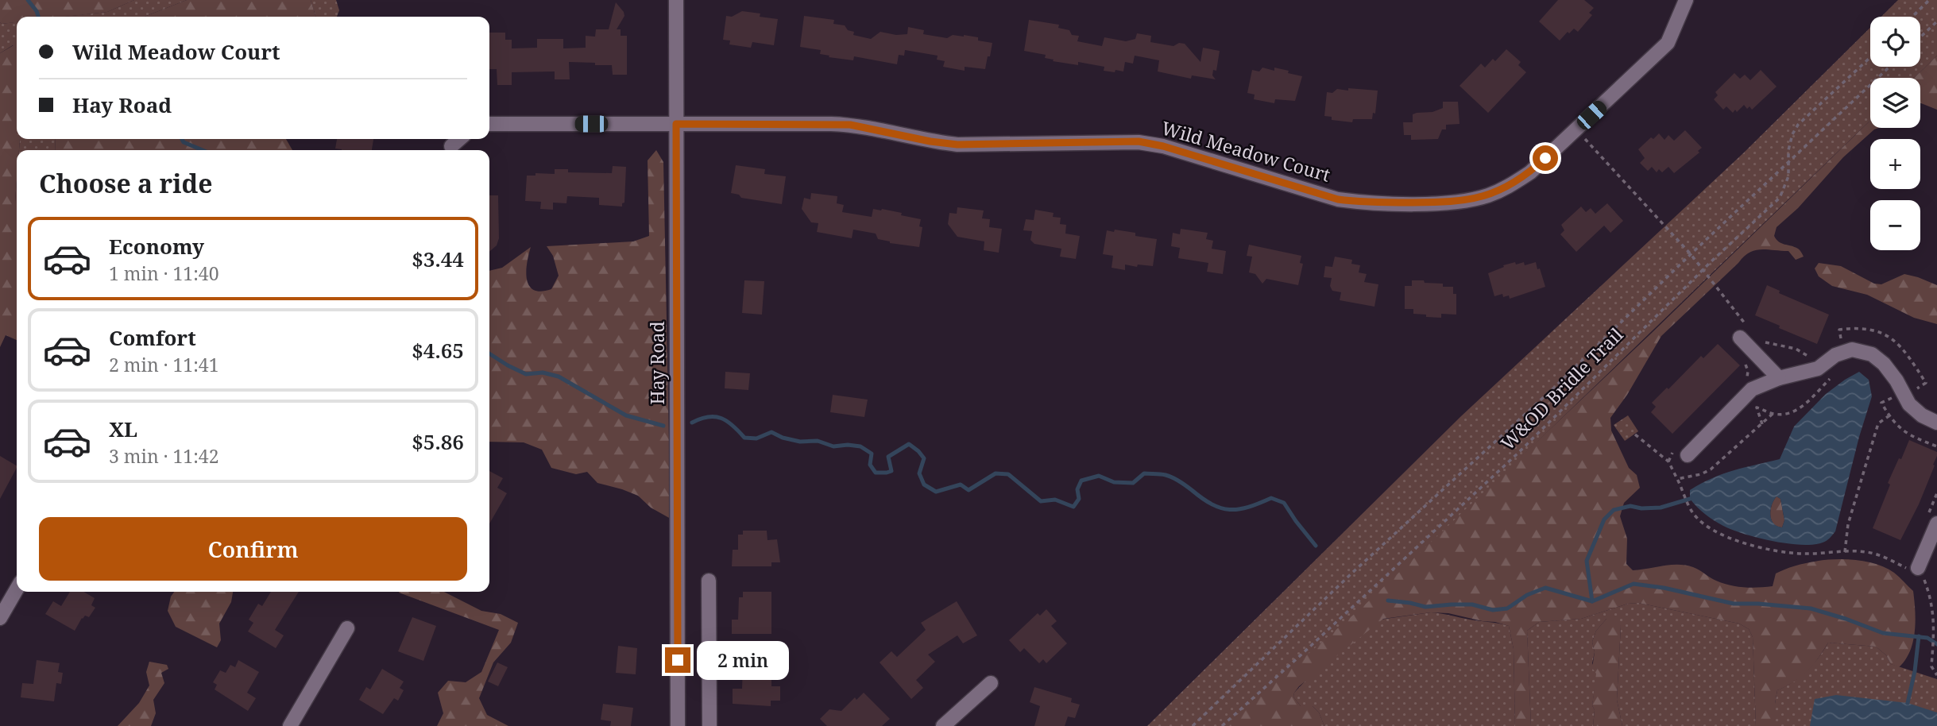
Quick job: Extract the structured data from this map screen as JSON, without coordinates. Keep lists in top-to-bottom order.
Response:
{
  "streets": {
    "street": ["Wild Meadow Court", "Hay Road"],
    "path": ["W&OD Bridle Trail"]
  },
  "crossings": [
    ["Wild Meadow Court", "Hay Road"]
  ],
  "page": {
    "map_buttons": ["+", "−"],
    "banner": ["Wild Meadow Court", "Hay Road"],
    "heading": "Choose a ride",
    "list": [
      {
        "name": "Economy",
        "note": "1 min · 11:40",
        "value": "$3.44"
      },
      {
        "name": "Comfort",
        "note": "2 min · 11:41",
        "value": "$4.65"
      },
      {
        "name": "XL",
        "note": "3 min · 11:42",
        "value": "$5.86"
      }
    ],
    "buttons": "Confirm",
    "bubble": "2 min"
  }
}
